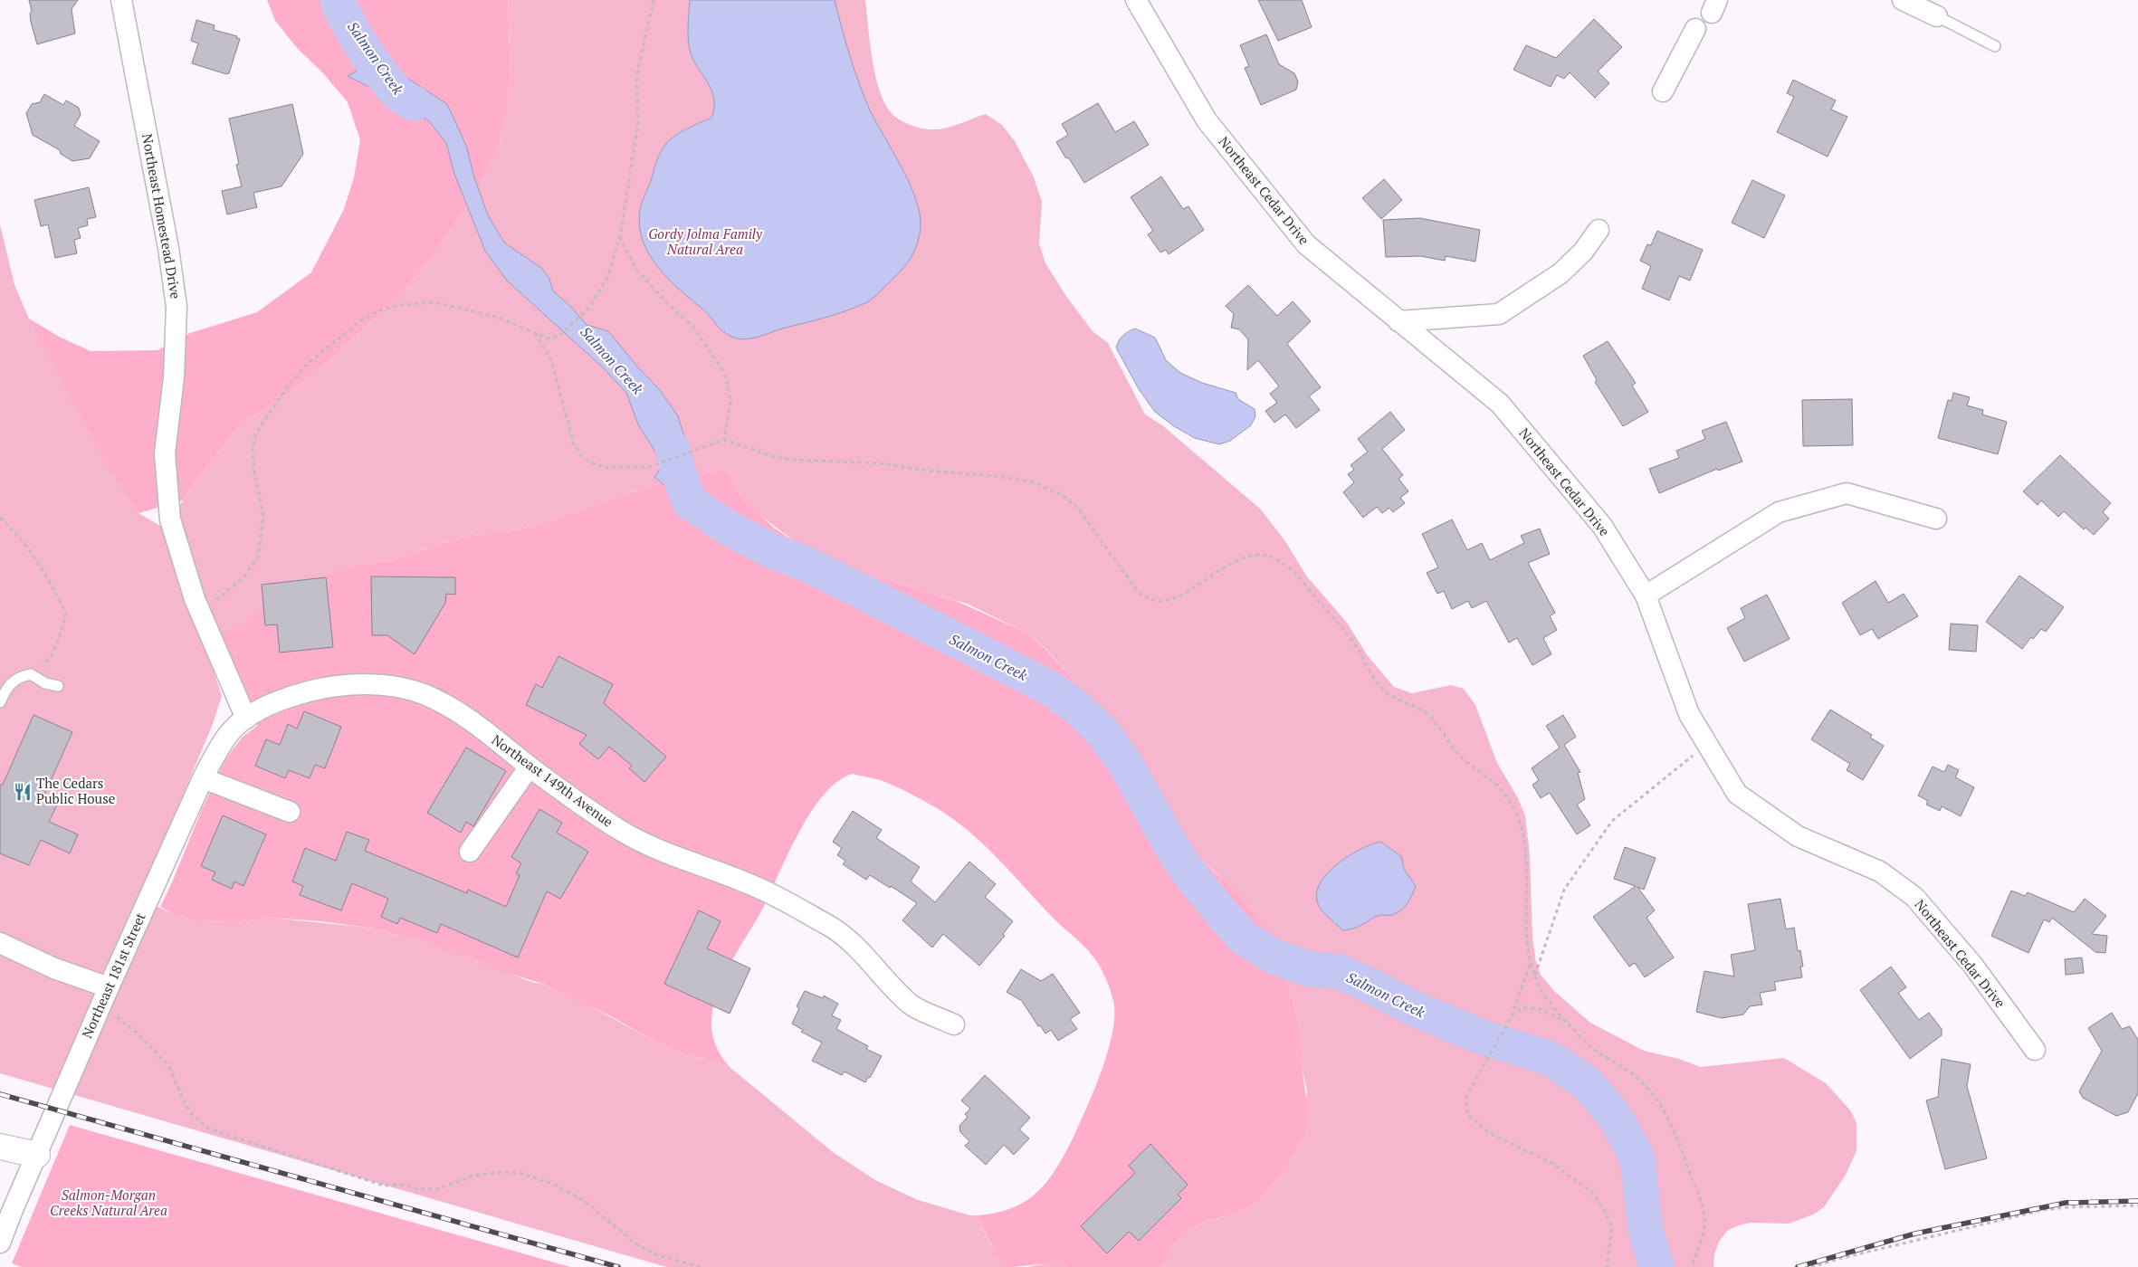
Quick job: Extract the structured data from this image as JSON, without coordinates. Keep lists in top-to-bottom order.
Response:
{
  "streets": {
    "street": [
      "Northeast Cedar Drive",
      "Northeast Homestead Drive",
      "Northeast 149th Avenue",
      "Northeast 181st Street"
    ]
  },
  "crossings": [
    ["Northeast Homestead Drive", "Northeast 149th Avenue"],
    ["Northeast Homestead Drive", "Northeast 181st Street"],
    ["Northeast 149th Avenue", "Northeast 181st Street"]
  ],
  "water": ["Salmon Creek"],
  "parks": ["Gordy Jolma Family Natural Area", "Salmon-Morgan Creeks Natural Area"],
  "places": {
    "restaurant": ["The Cedars Public House"]
  }
}
